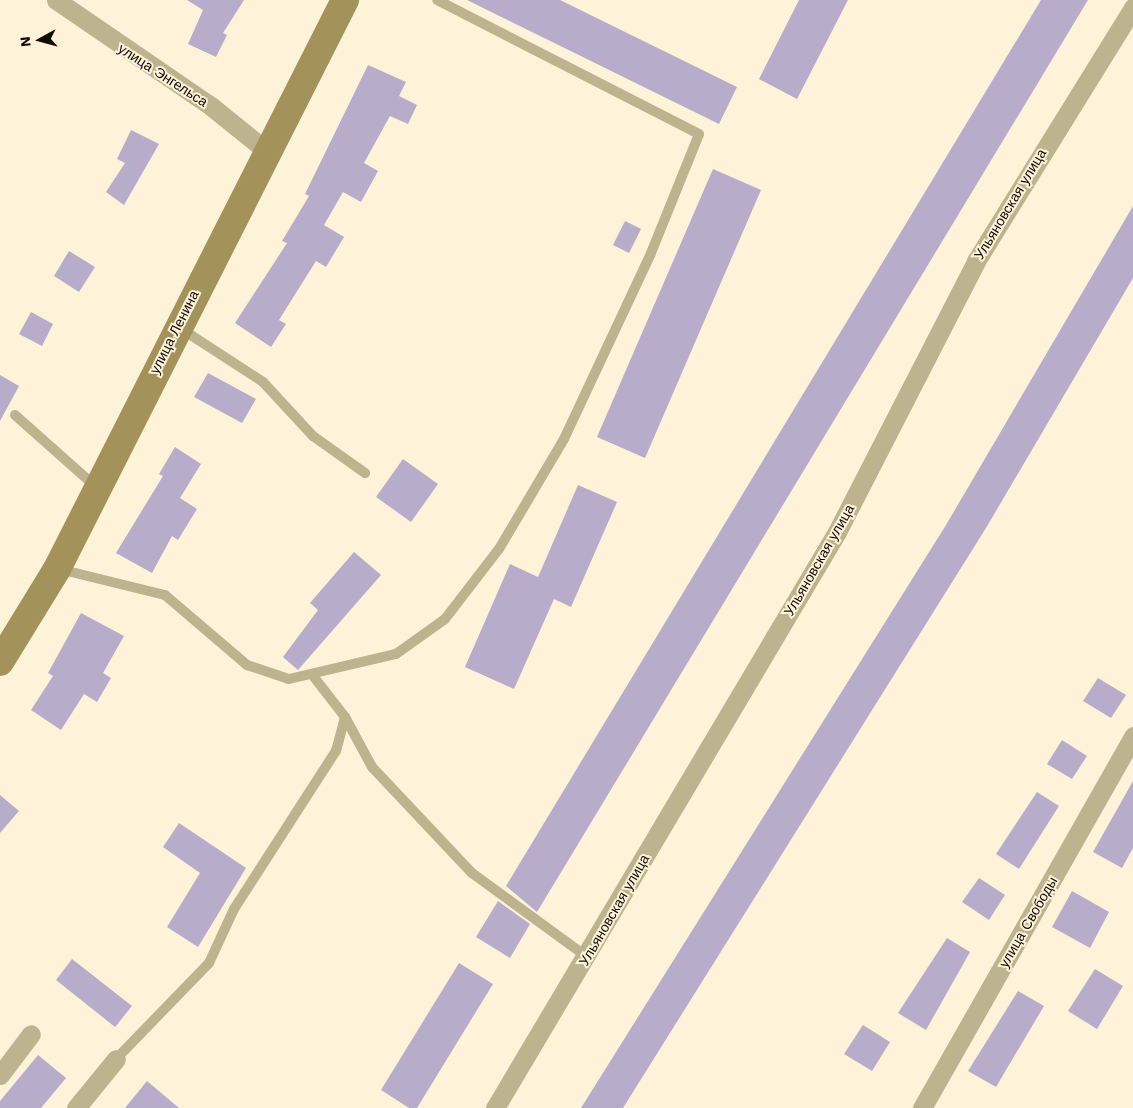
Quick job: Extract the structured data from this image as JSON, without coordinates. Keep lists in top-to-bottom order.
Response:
{
  "streets": {
    "main road": ["улица Ленина"],
    "street": ["улица Энгельса", "Ульяновская улица", "улица Свободы"]
  },
  "crossings": [
    ["улица Энгельса", "улица Ленина"]
  ],
  "north": "left"
}
